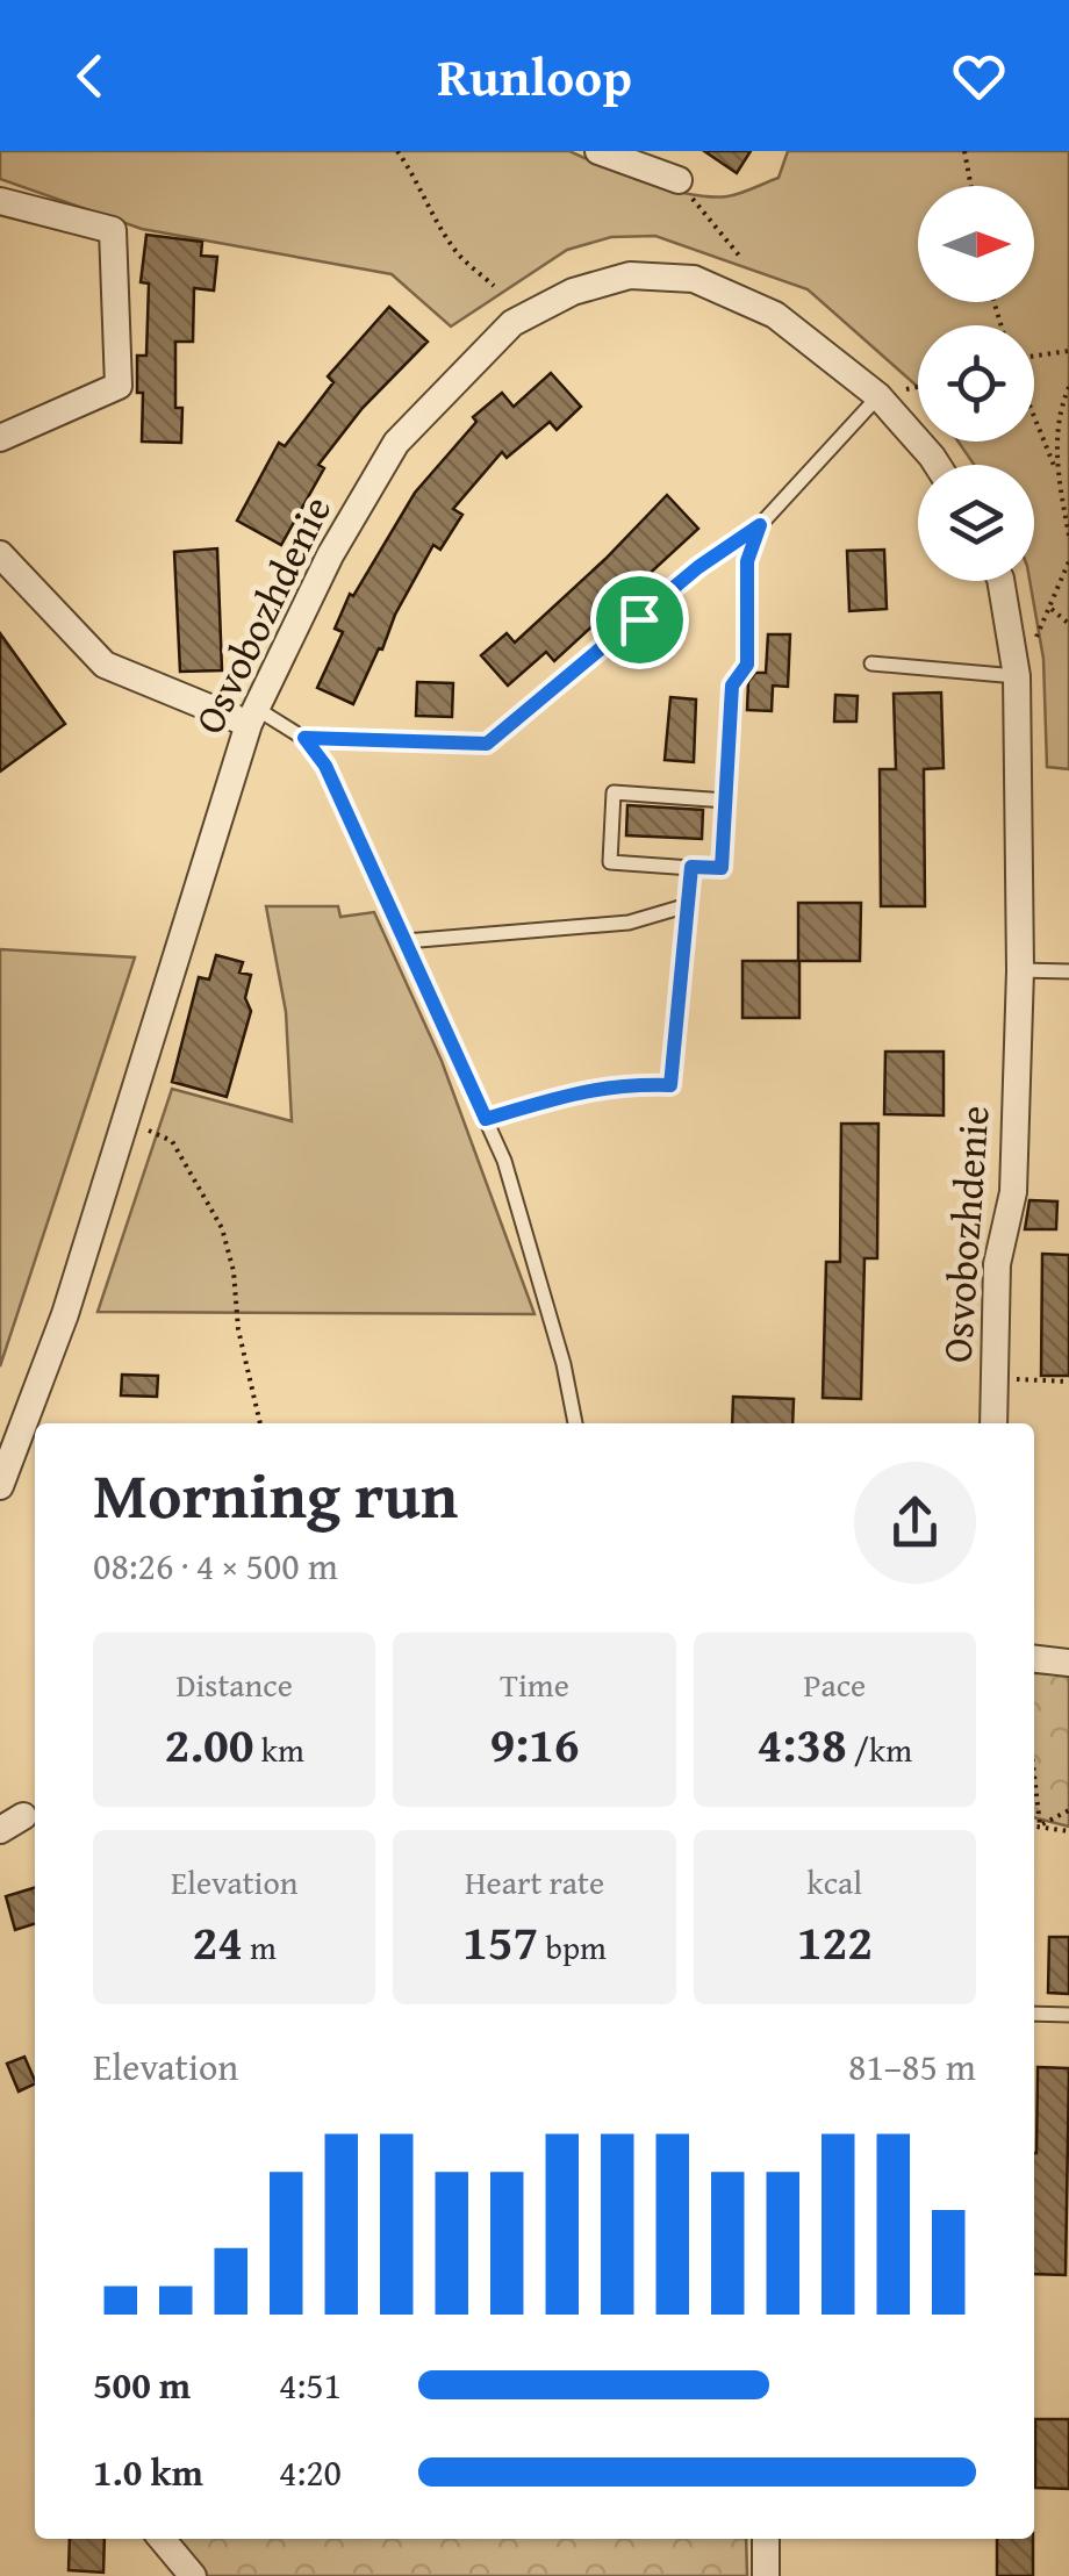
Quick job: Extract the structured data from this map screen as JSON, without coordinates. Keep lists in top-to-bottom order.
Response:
{
  "streets": {
    "street": ["Osvobozhdenie"]
  },
  "north": "right",
  "page": {
    "header": "Runloop",
    "heading": ["Morning run", "08:26 · 4 × 500 m"],
    "stats": [
      ["Distance", "2.00 km"],
      ["Time", "9:16"],
      ["Pace", "4:38 /km"],
      ["Elevation", "24 m"],
      ["Heart rate", "157 bpm"],
      ["kcal", "122"]
    ],
    "chart": ["Elevation", "81–85 m"],
    "list": [
      {
        "name": "500 m",
        "note": "4:51"
      },
      {
        "name": "1.0 km",
        "note": "4:20"
      }
    ]
  }
}
